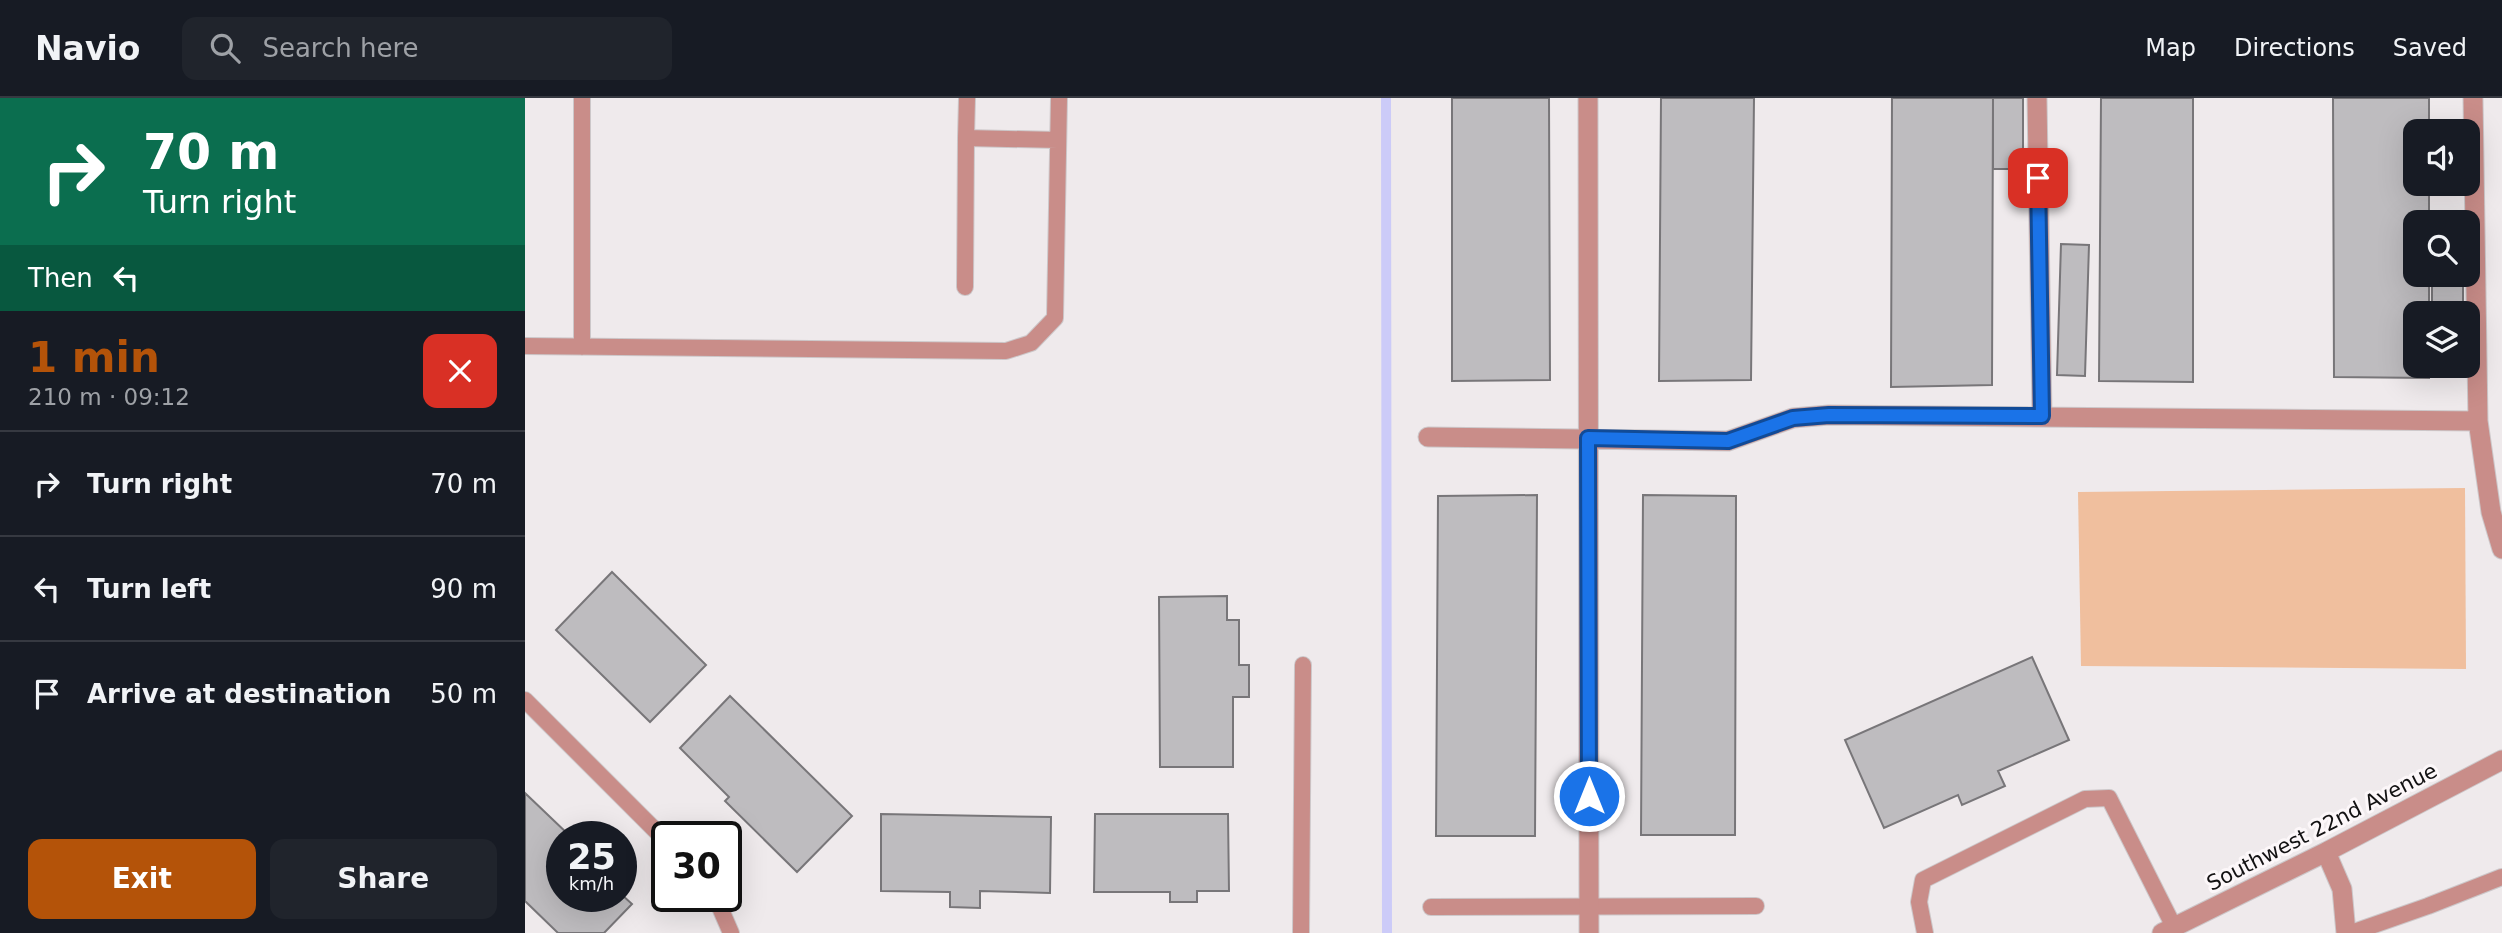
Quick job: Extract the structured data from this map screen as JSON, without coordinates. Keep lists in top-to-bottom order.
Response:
{
  "streets": {
    "street": ["Southwest 22nd Avenue"]
  },
  "page": {
    "header": "Navio",
    "search": "Search here",
    "nav": ["Map", "Directions", "Saved"],
    "turn": ["70 m", "Turn right"],
    "then": "Then",
    "heading": ["1 min", "210 m · 09:12"],
    "list": [
      {
        "name": "Turn right",
        "value": "70 m"
      },
      {
        "name": "Turn left",
        "value": "90 m"
      },
      {
        "name": "Arrive at destination",
        "value": "50 m"
      }
    ],
    "speed": "25 km/h",
    "limit": "30",
    "buttons": ["Exit", "Share"]
  }
}
